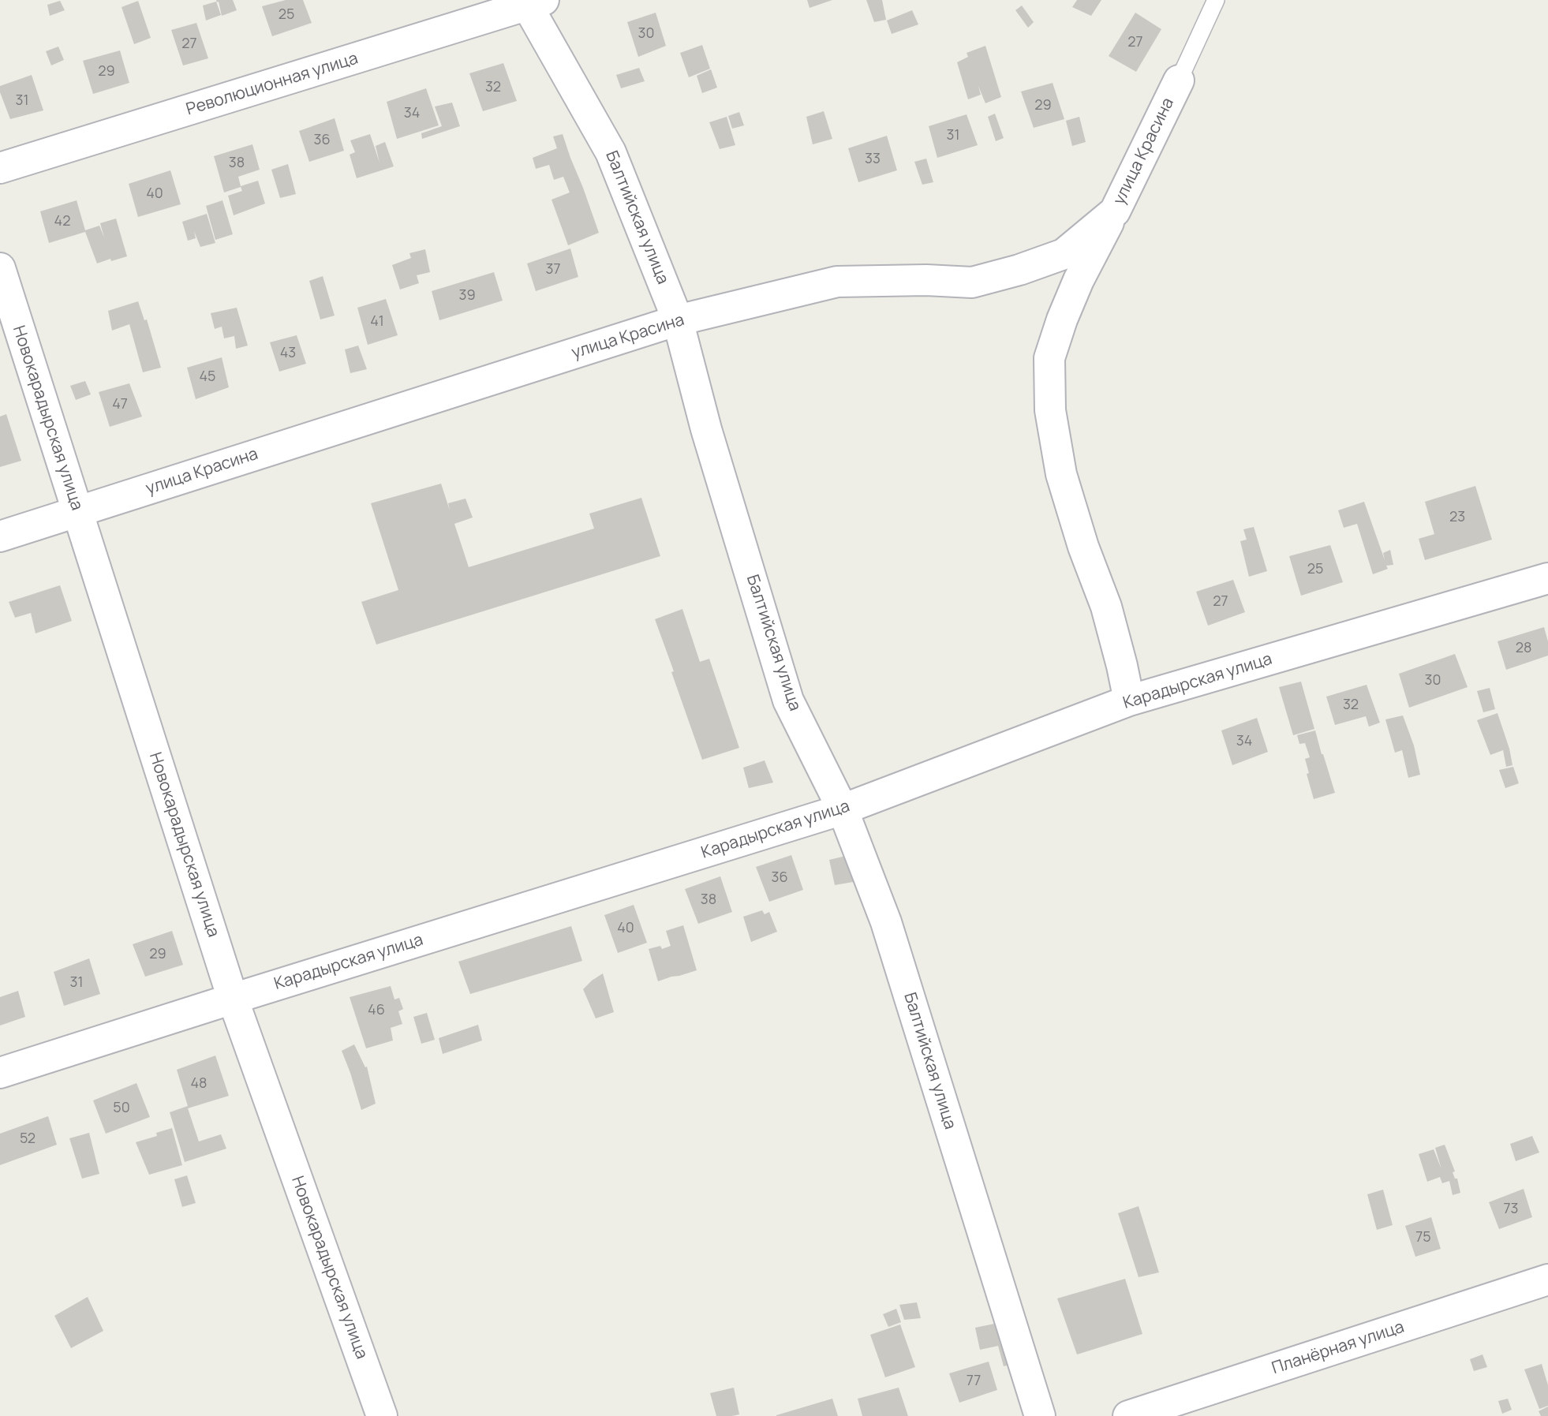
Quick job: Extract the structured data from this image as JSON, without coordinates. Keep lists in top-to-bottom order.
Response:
{
  "streets": {
    "street": [
      "Революционная улица",
      "улица Красина",
      "Балтийская улица",
      "Новокарадырская улица",
      "Карадырская улица",
      "Планёрная улица"
    ]
  },
  "crossings": [
    ["Революционная улица", "Балтийская улица"],
    ["улица Красина", "Балтийская улица"],
    ["улица Красина", "Новокарадырская улица"],
    ["Балтийская улица", "Карадырская улица"],
    ["Новокарадырская улица", "Карадырская улица"]
  ],
  "house_numbers": [
    "25",
    "30",
    "27",
    "27",
    "29",
    "32",
    "31",
    "29",
    "34",
    "31",
    "36",
    "33",
    "38",
    "40",
    "42",
    "37",
    "39",
    "41",
    "43",
    "45",
    "47",
    "23",
    "25",
    "27",
    "28",
    "30",
    "32",
    "34",
    "36",
    "38",
    "40",
    "29",
    "31",
    "46",
    "48",
    "50",
    "52",
    "73",
    "75",
    "77"
  ]
}
